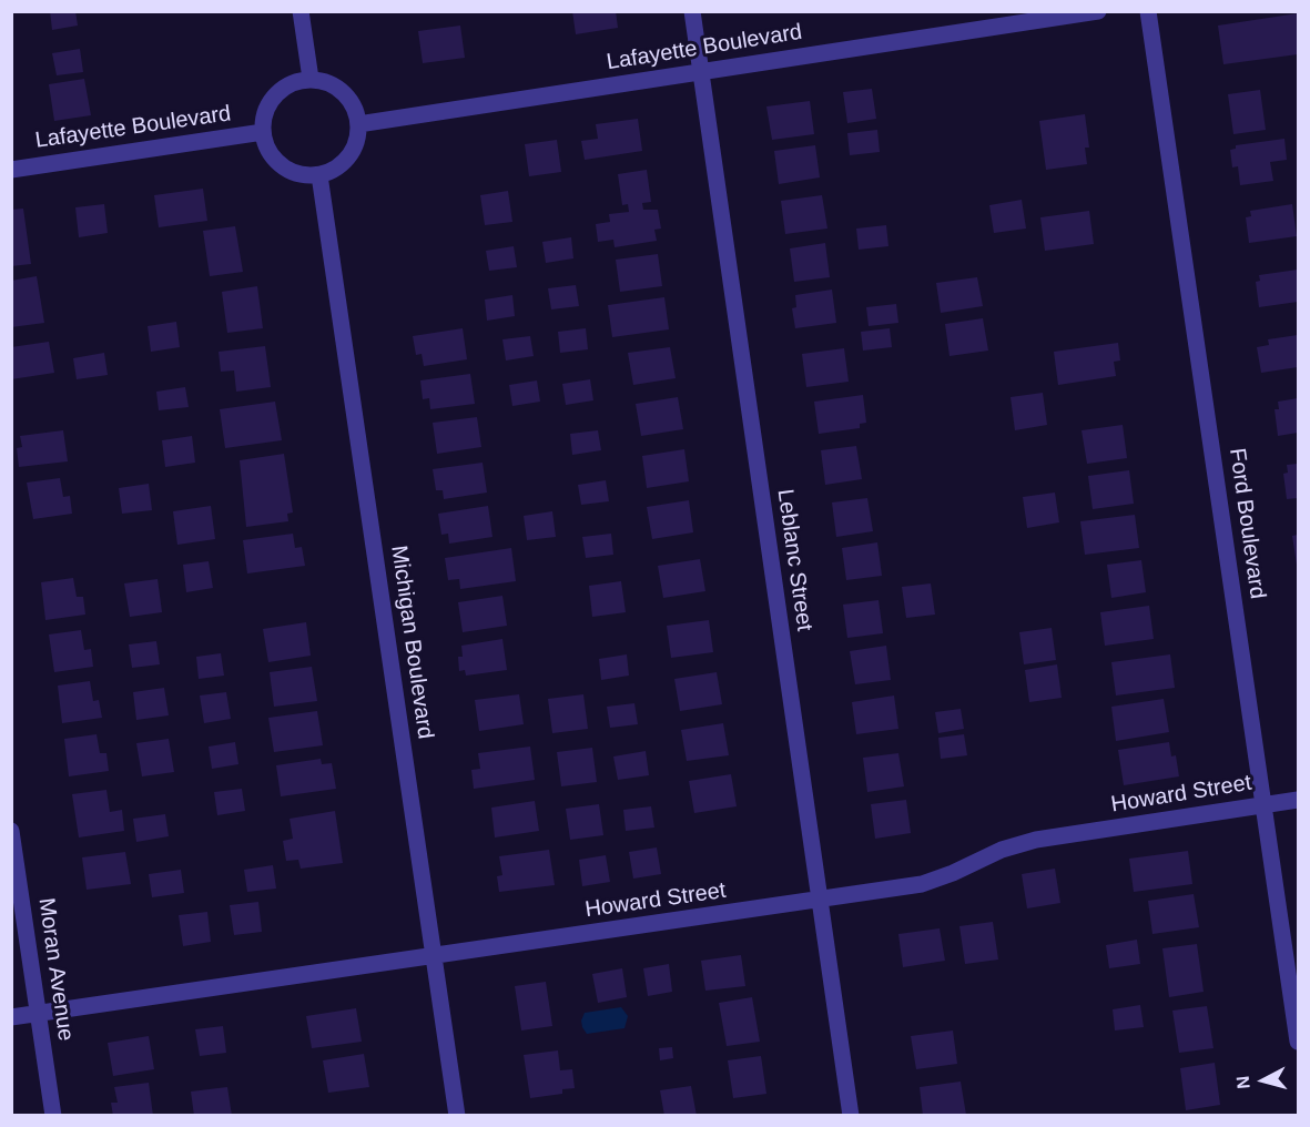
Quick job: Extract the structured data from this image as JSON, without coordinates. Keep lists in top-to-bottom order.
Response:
{
  "streets": {
    "street": [
      "Lafayette Boulevard",
      "Ford Boulevard",
      "Leblanc Street",
      "Michigan Boulevard",
      "Howard Street",
      "Moran Avenue"
    ]
  },
  "crossings": [
    ["Lafayette Boulevard", "Leblanc Street"],
    ["Lafayette Boulevard", "Michigan Boulevard"],
    ["Ford Boulevard", "Howard Street"],
    ["Leblanc Street", "Howard Street"],
    ["Michigan Boulevard", "Howard Street"],
    ["Howard Street", "Moran Avenue"]
  ],
  "north": "left"
}
